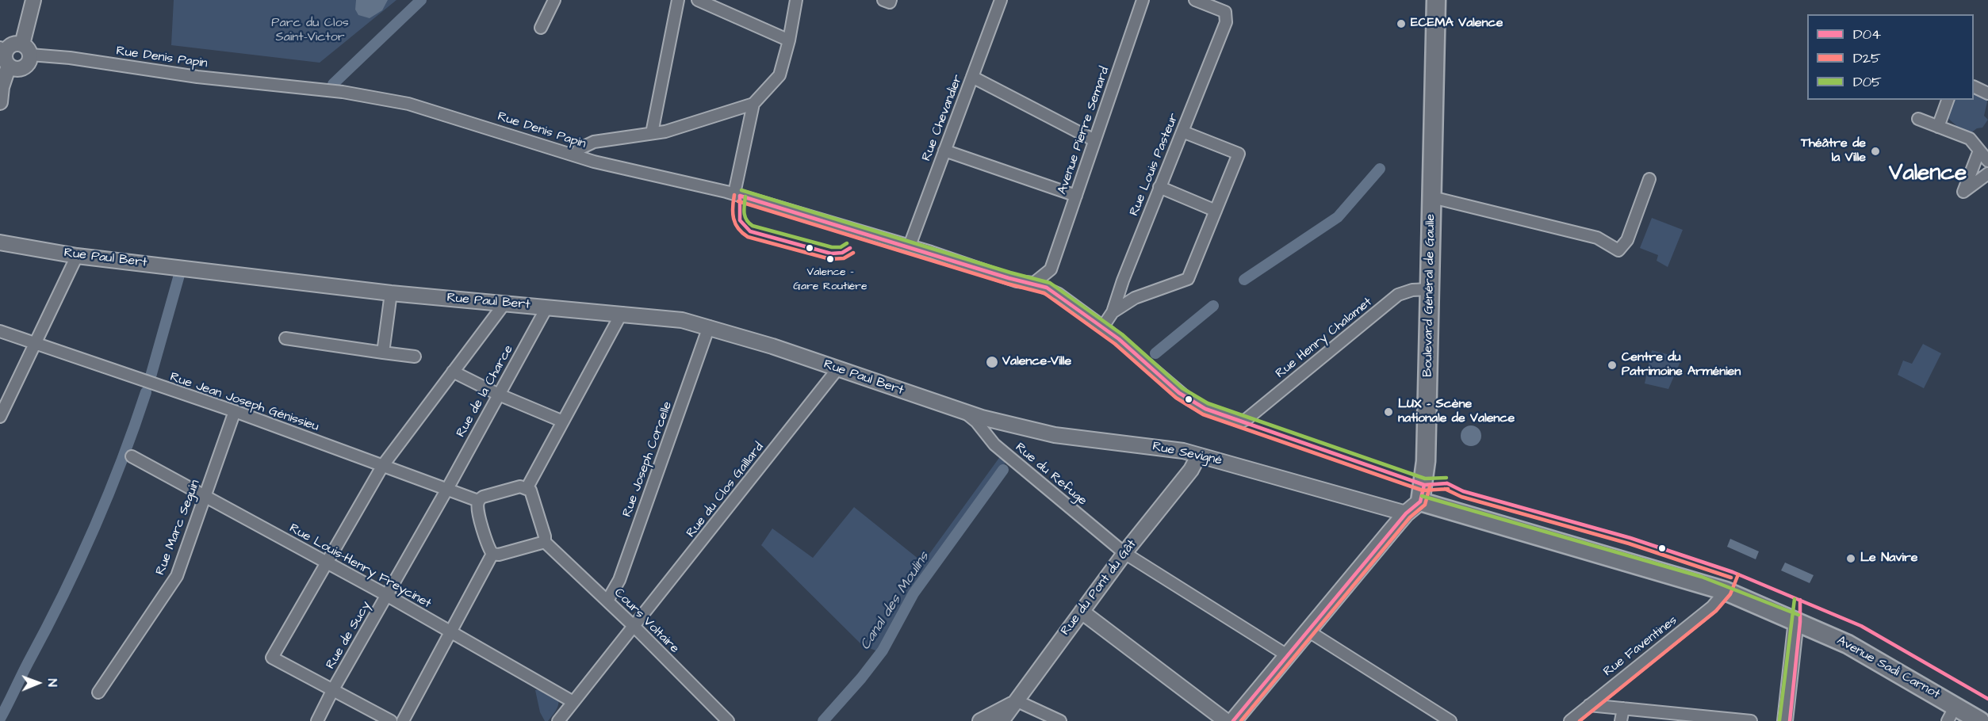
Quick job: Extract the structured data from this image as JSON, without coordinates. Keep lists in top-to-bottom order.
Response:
{
  "streets": {
    "main road": ["Boulevard Général de Gaulle", "Avenue Sadi Carnot"],
    "street": [
      "Rue Denis Papin",
      "Rue Chevandier",
      "Avenue Pierre Semard",
      "Rue Louis Pasteur",
      "Rue Paul Bert",
      "Rue Henry Chalamet",
      "Rue de la Charce",
      "Rue Jean Joseph Génissieu",
      "Rue Sevigné",
      "Rue Joseph Corcelle",
      "Rue du Refuge",
      "Rue du Clos Gaillard",
      "Rue Marc Seguin",
      "Rue Louis-Henry Freycinet",
      "Rue du Pont du Gât",
      "Cours Voltaire",
      "Rue de Sucy",
      "Rue Faventines"
    ]
  },
  "crossings": [
    ["Rue Denis Papin", "Rue Chevandier"],
    ["Rue Denis Papin", "Rue Louis Pasteur"],
    ["Rue Denis Papin", "Rue Henry Chalamet"],
    ["Rue Paul Bert", "Rue de la Charce"],
    ["Rue Paul Bert", "Rue Sevigné"],
    ["Rue Paul Bert", "Rue Joseph Corcelle"],
    ["Rue Paul Bert", "Rue du Refuge"],
    ["Rue Paul Bert", "Rue du Clos Gaillard"],
    ["Boulevard Général de Gaulle", "Rue Henry Chalamet"],
    ["Boulevard Général de Gaulle", "Avenue Sadi Carnot"],
    ["Rue de la Charce", "Rue Jean Joseph Génissieu"],
    ["Rue de la Charce", "Rue de Sucy"],
    ["Rue Jean Joseph Génissieu", "Rue Marc Seguin"],
    ["Rue Jean Joseph Génissieu", "Cours Voltaire"],
    ["Rue Jean Joseph Génissieu", "Rue de Sucy"],
    ["Rue Sevigné", "Rue du Refuge"],
    ["Rue Sevigné", "Rue du Pont du Gât"],
    ["Rue Joseph Corcelle", "Cours Voltaire"],
    ["Rue du Refuge", "Rue du Pont du Gât"],
    ["Rue du Clos Gaillard", "Rue Louis-Henry Freycinet"],
    ["Rue du Clos Gaillard", "Cours Voltaire"],
    ["Rue Marc Seguin", "Rue Louis-Henry Freycinet"],
    ["Rue Louis-Henry Freycinet", "Rue de Sucy"],
    ["Rue Faventines", "Avenue Sadi Carnot"]
  ],
  "districts": ["Valence"],
  "water": ["Canal des Moulins"],
  "parks": ["Parc du Clos Saint-Victor"],
  "places": [
    "ECEMA Valence",
    "Théâtre de la Ville",
    "Valence - Gare Routière",
    "Valence-Ville",
    "Centre du Patrimoine Arménien",
    "LUX - Scène nationale de Valence",
    "Le Navire"
  ],
  "lines": ["transit line D05", "transit line D25", "transit line D04"],
  "legend": ["D04", "D25", "D05"],
  "north": "right"
}
